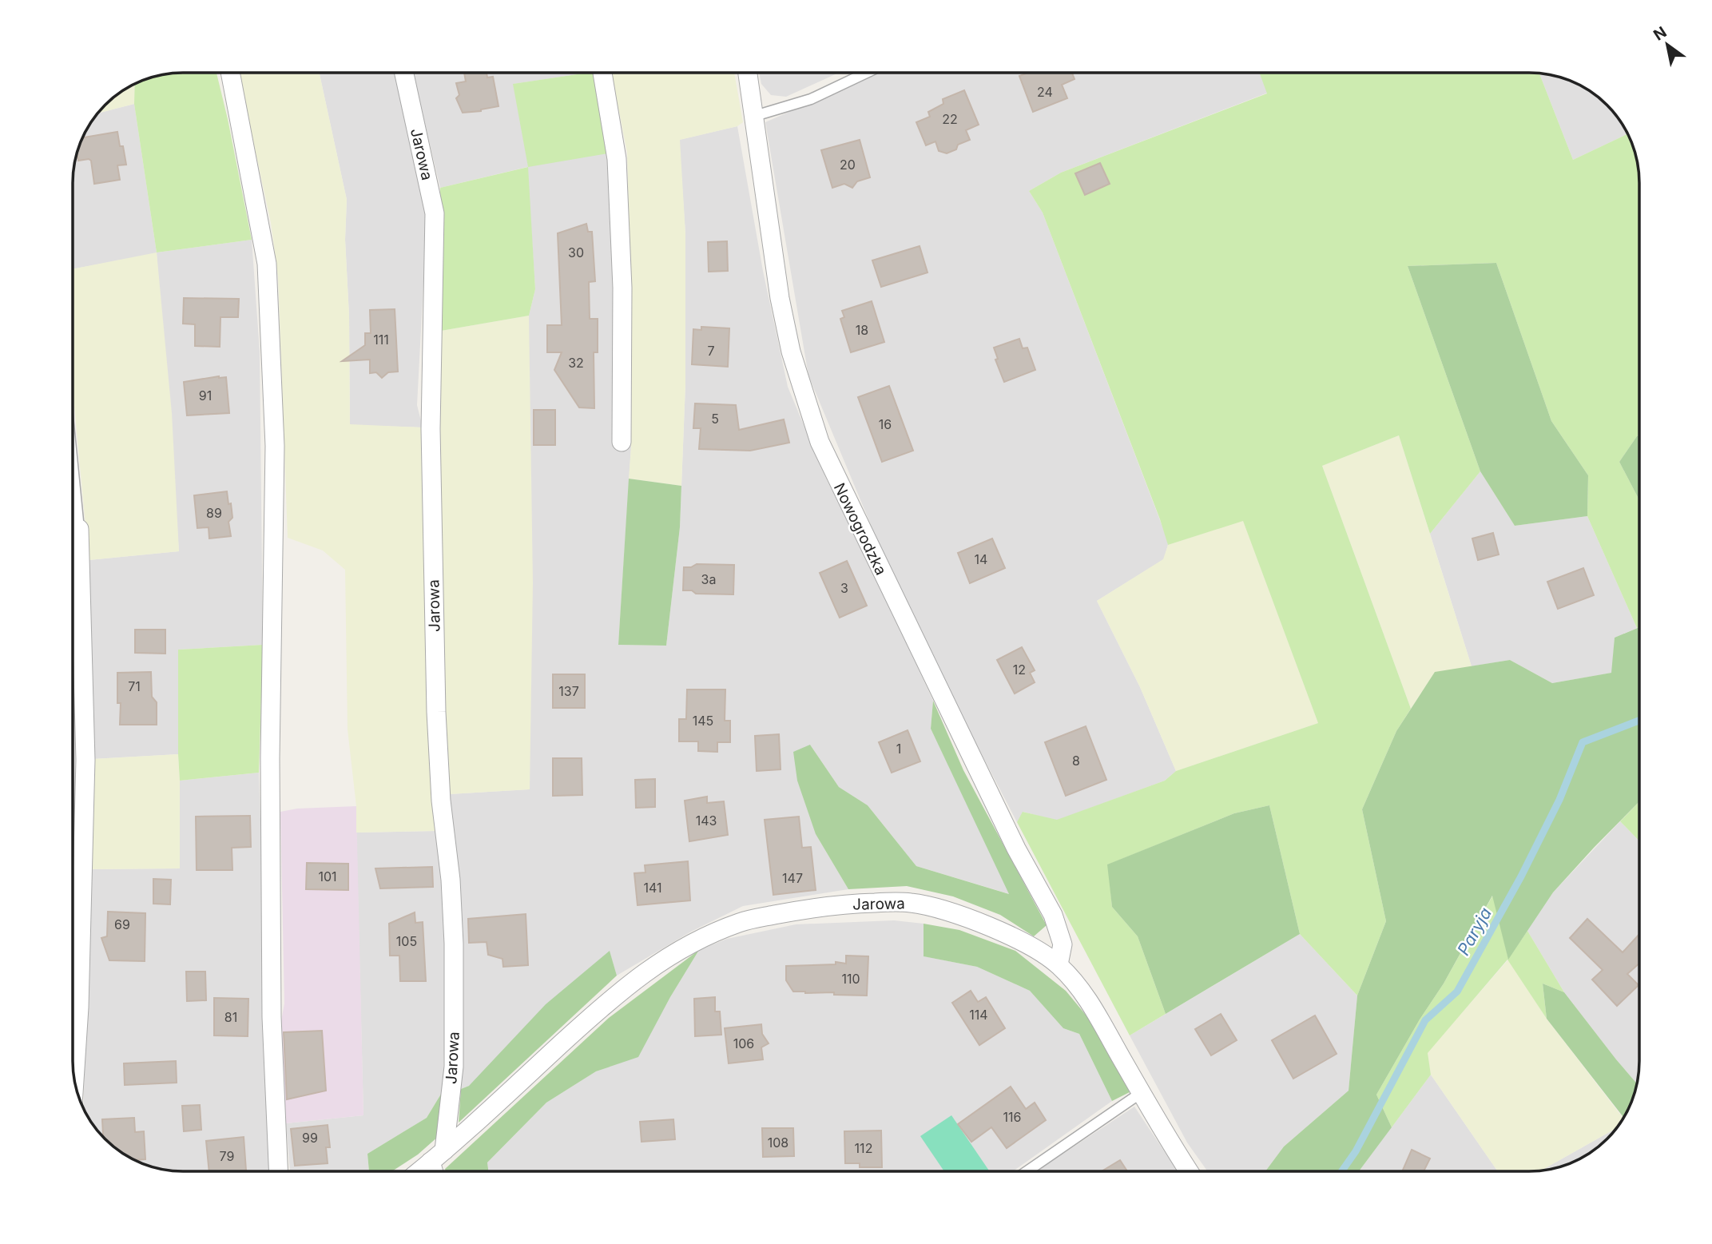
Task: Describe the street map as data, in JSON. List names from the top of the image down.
{
  "streets": {
    "street": ["Jarowa", "Nowogrodzka"]
  },
  "crossings": [
    ["Jarowa", "Nowogrodzka"]
  ],
  "water": ["Paryja"],
  "house_numbers": [
    "24",
    "22",
    "20",
    "30",
    "18",
    "111",
    "7",
    "32",
    "91",
    "5",
    "16",
    "89",
    "14",
    "3a",
    "3",
    "12",
    "71",
    "137",
    "145",
    "1",
    "8",
    "143",
    "101",
    "147",
    "141",
    "69",
    "105",
    "110",
    "114",
    "81",
    "106",
    "116",
    "99",
    "108",
    "112",
    "79"
  ],
  "north": "top left"
}
